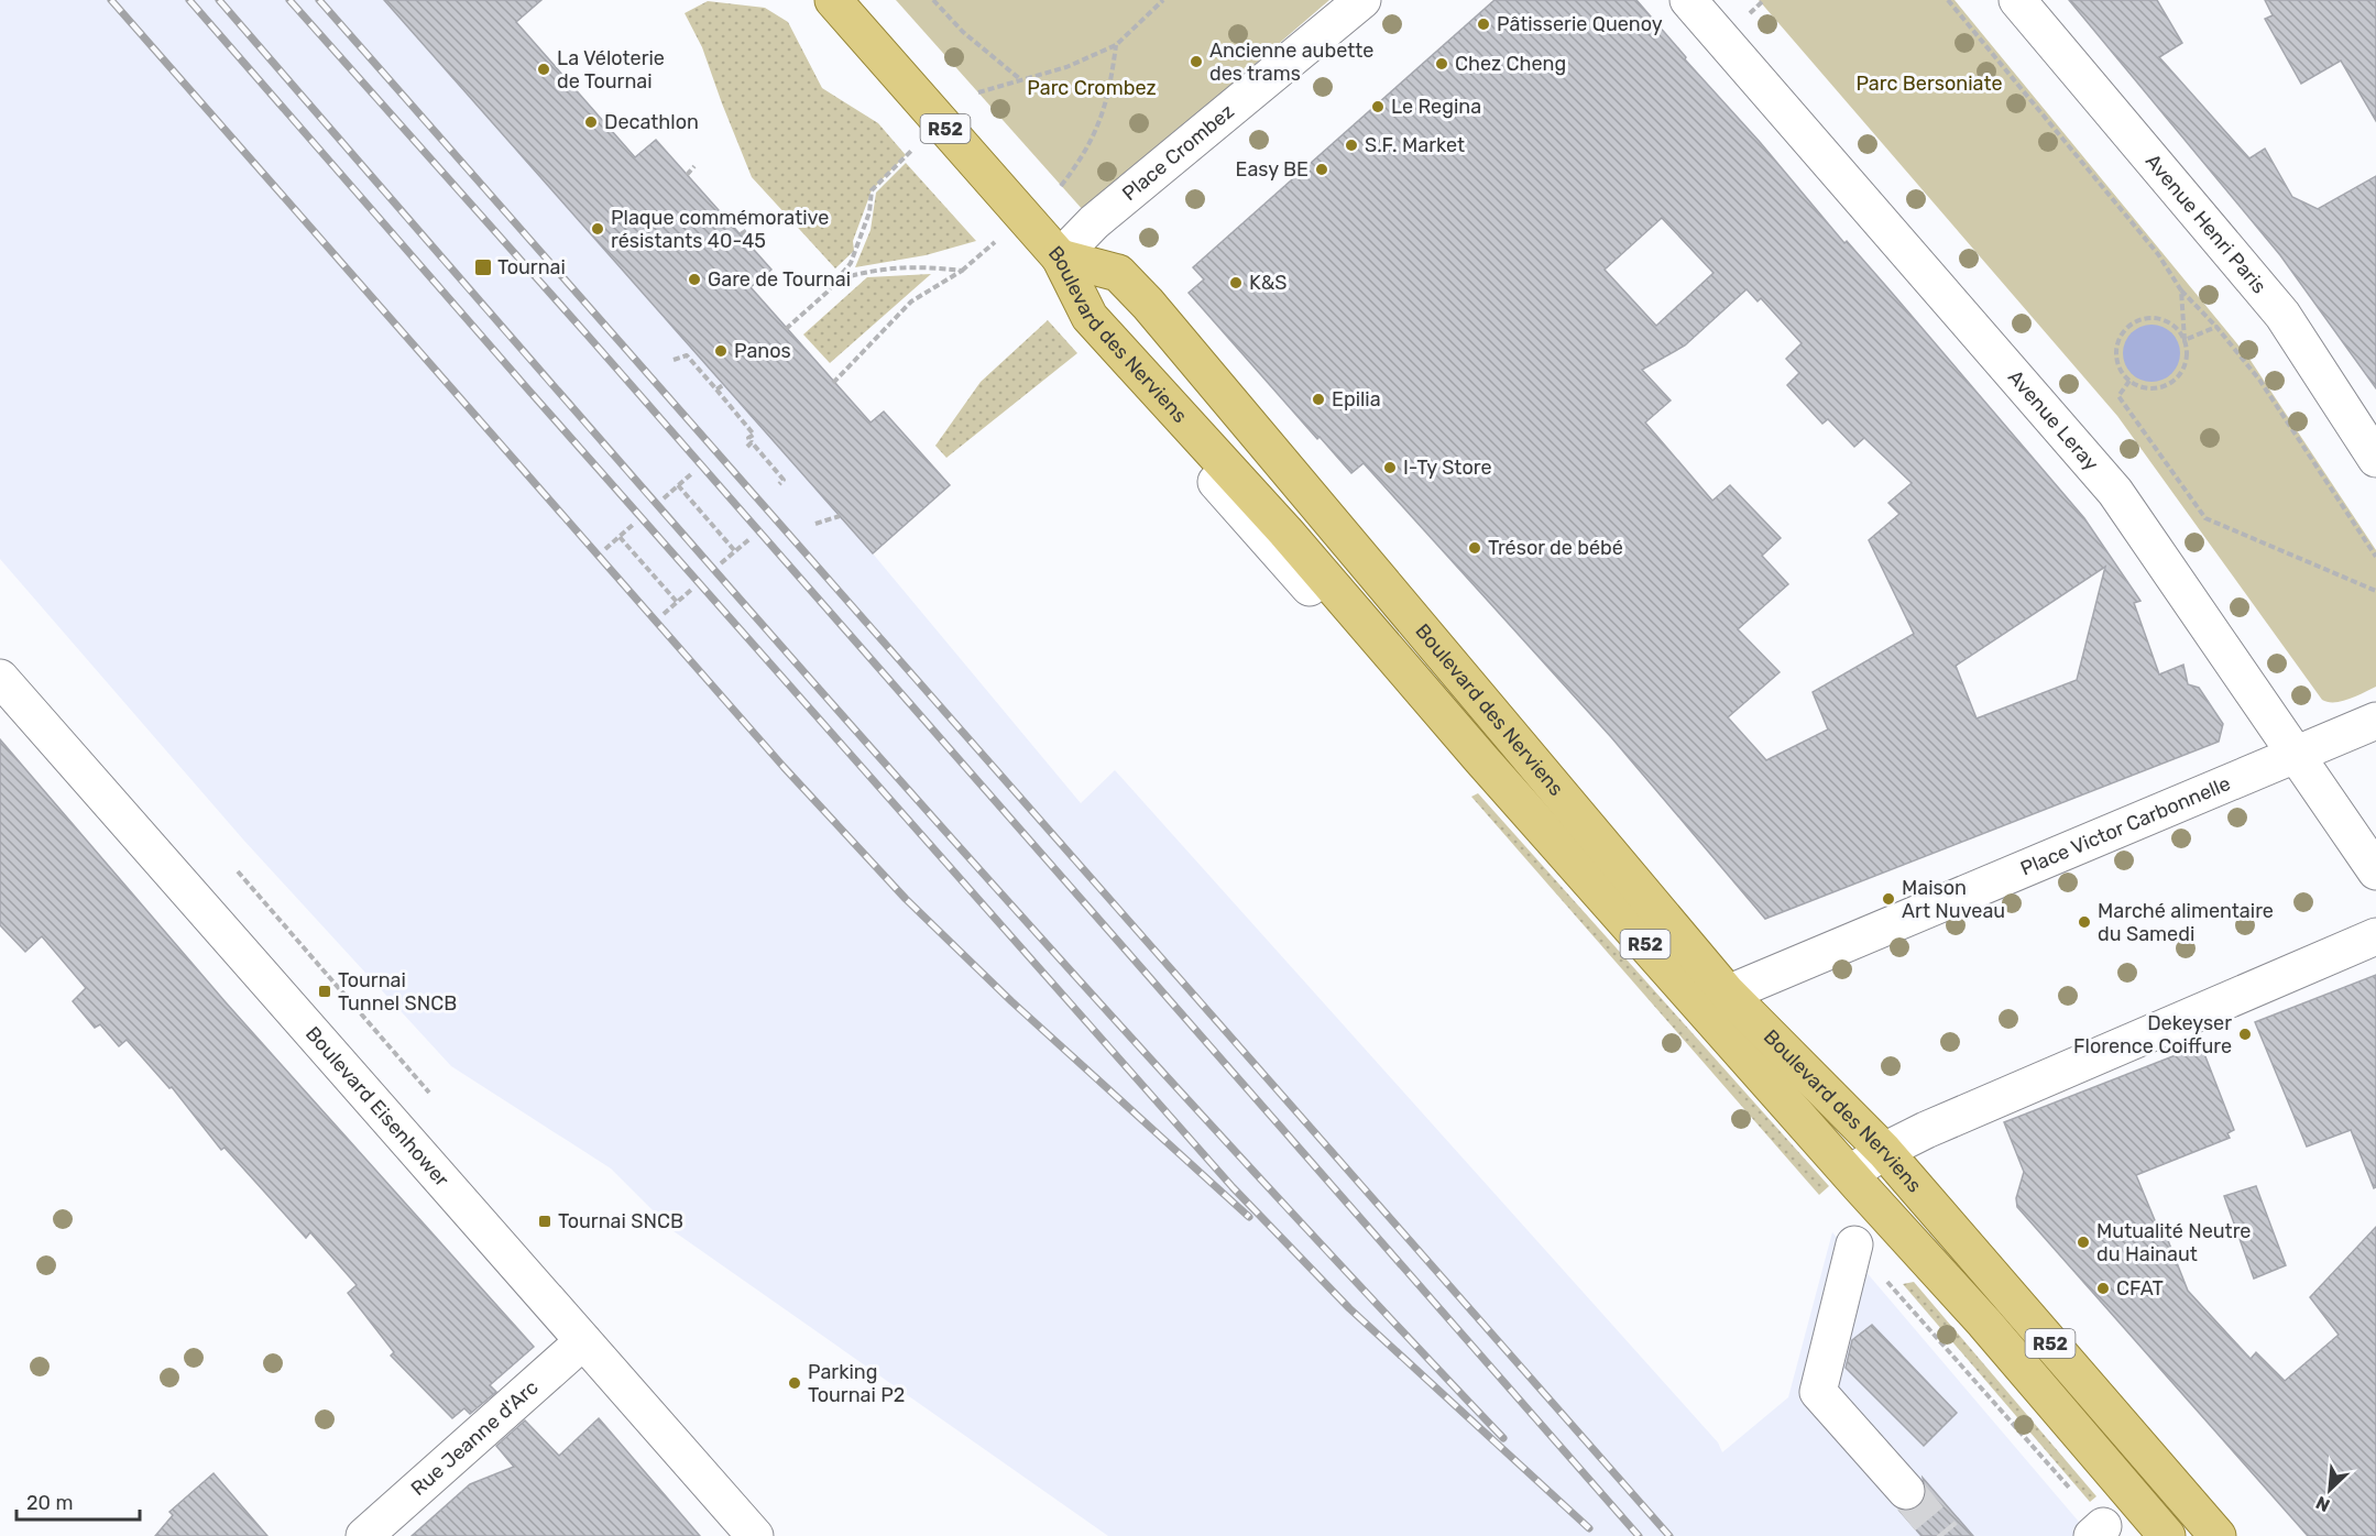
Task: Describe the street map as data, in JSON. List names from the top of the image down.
{
  "streets": {
    "main road": ["R52", "Boulevard des Nerviens"],
    "street": [
      "Place Crombez",
      "Avenue Henri Paris",
      "Avenue Leray",
      "Place Victor Carbonnelle",
      "Boulevard Eisenhower",
      "Rue Jeanne d'Arc"
    ]
  },
  "crossings": [
    ["R52", "Place Crombez"],
    ["R52", "Boulevard des Nerviens"],
    ["Place Crombez", "Boulevard des Nerviens"],
    ["Boulevard des Nerviens", "Place Victor Carbonnelle"],
    ["Avenue Leray", "Place Victor Carbonnelle"],
    ["Boulevard Eisenhower", "Rue Jeanne d'Arc"]
  ],
  "parks": ["Parc Bersoniate", "Parc Crombez"],
  "places": {
    "other": [
      "Pâtisserie Quenoy",
      "Ancienne aubette des trams",
      "Chez Cheng",
      "La Véloterie de Tournai",
      "Le Regina",
      "Decathlon",
      "S.F. Market",
      "Easy BE",
      "Plaque commémorative résistants 40-45",
      "Gare de Tournai",
      "K&S",
      "Panos",
      "Epilia",
      "I-Ty Store",
      "Trésor de bébé",
      "Maison Art Nuveau",
      "Marché alimentaire du Samedi",
      "Dekeyser Florence Coiffure",
      "Mutualité Neutre du Hainaut",
      "CFAT",
      "Parking Tournai P2"
    ],
    "transit": ["Tournai", "Tournai Tunnel SNCB", "Tournai SNCB"]
  },
  "scale_bar": "20 m",
  "north": "bottom left"
}
